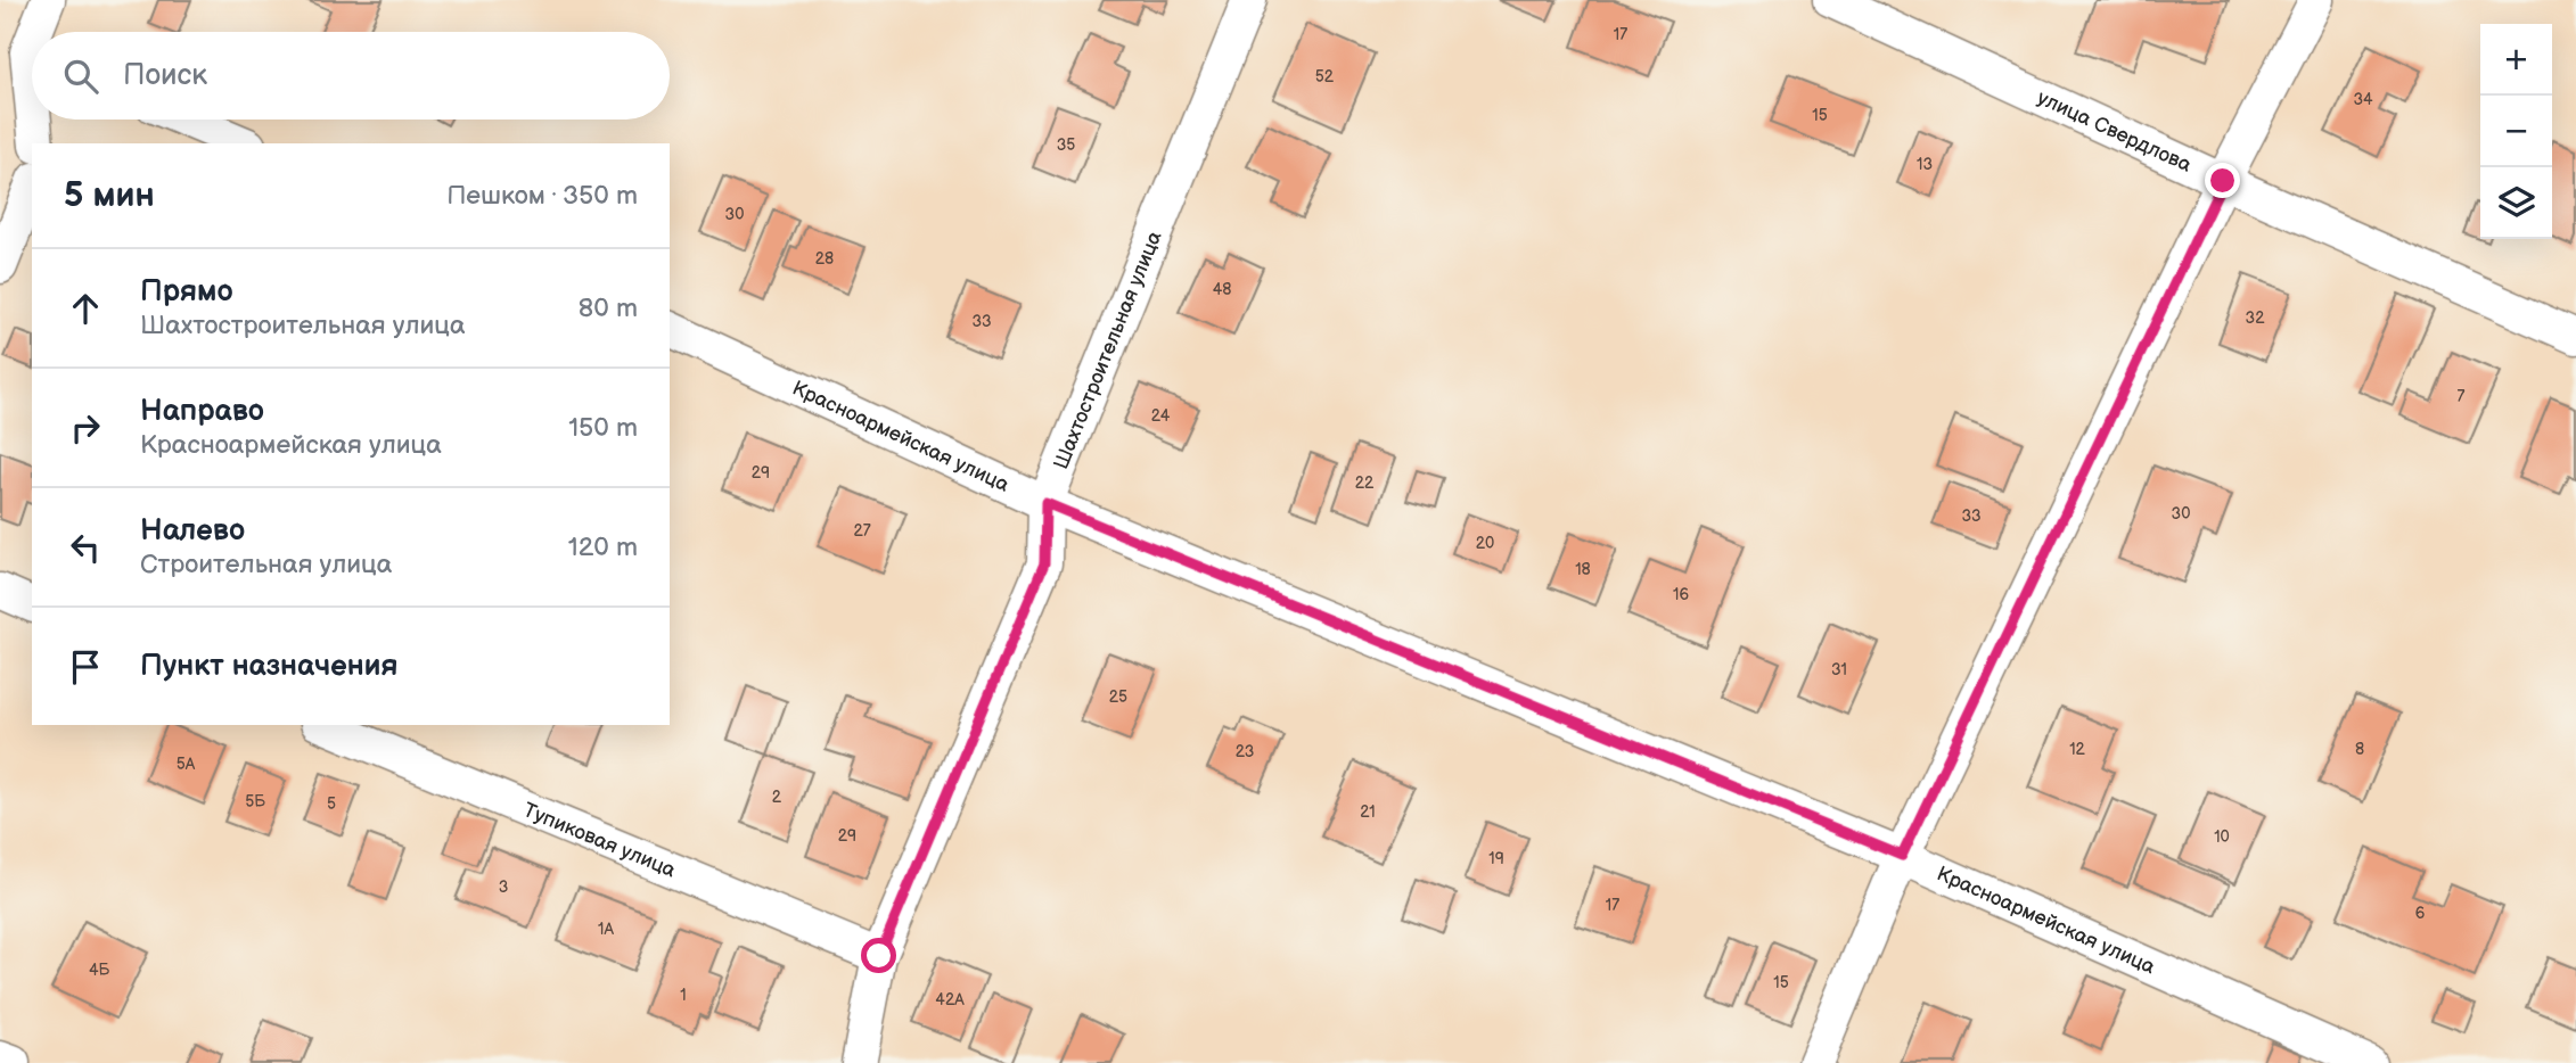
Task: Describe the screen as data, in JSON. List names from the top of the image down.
{
  "streets": {
    "street": [
      "улица Свердлова",
      "Шахтостроительная улица",
      "Красноармейская улица",
      "Тупиковая улица"
    ]
  },
  "crossings": [
    ["Шахтостроительная улица", "Красноармейская улица"],
    ["Шахтостроительная улица", "Тупиковая улица"]
  ],
  "house_numbers": [
    "17",
    "52",
    "34",
    "15",
    "35",
    "13",
    "30",
    "28",
    "48",
    "32",
    "33",
    "7",
    "24",
    "29",
    "22",
    "30",
    "33",
    "27",
    "20",
    "18",
    "16",
    "31",
    "25",
    "12",
    "8",
    "23",
    "5А",
    "2",
    "5Б",
    "5",
    "21",
    "29",
    "10",
    "19",
    "3",
    "17",
    "6",
    "1А",
    "4Б",
    "15",
    "1",
    "42А"
  ],
  "page": {
    "map_buttons": ["+", "−"],
    "search": "Поиск",
    "heading": ["5 мин", "Пешком · 350 m"],
    "list": [
      ["Прямо", "Шахтостроительная улица", "80 m"],
      ["Направо", "Красноармейская улица", "150 m"],
      ["Налево", "Строительная улица", "120 m"],
      "Пункт назначения"
    ]
  }
}
